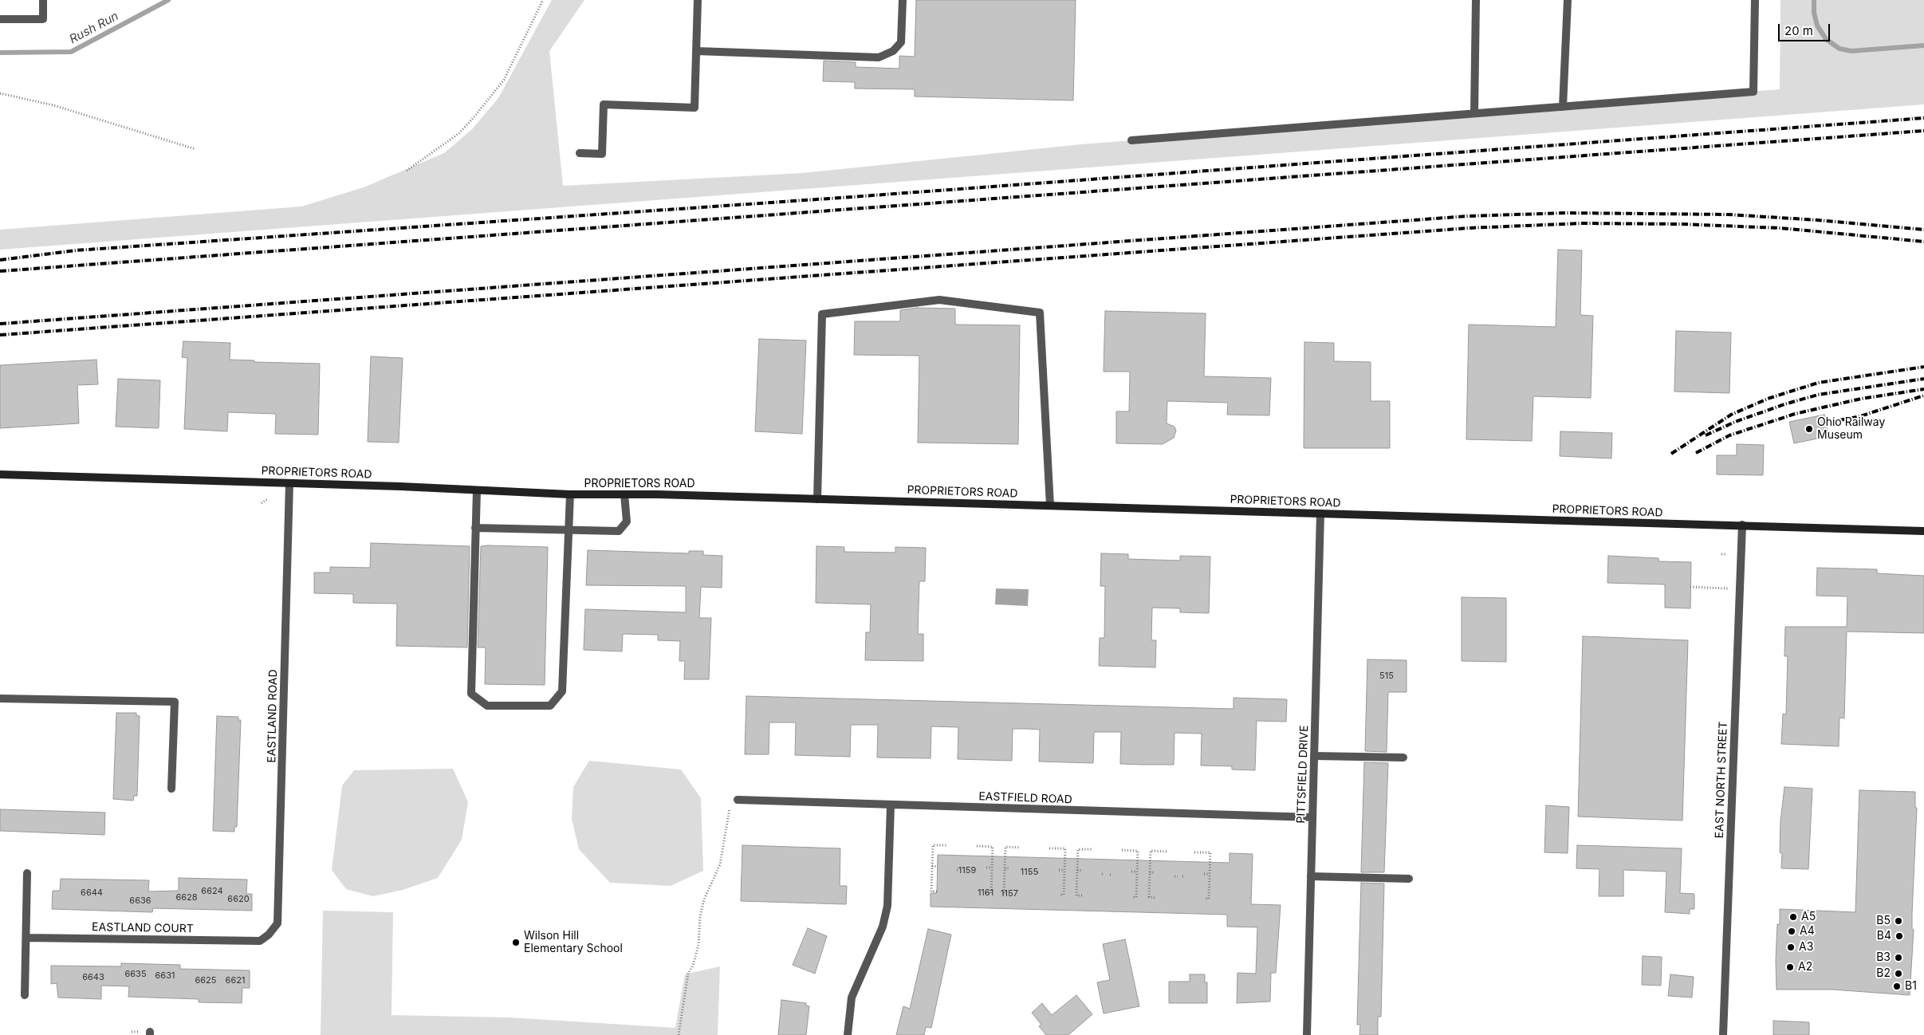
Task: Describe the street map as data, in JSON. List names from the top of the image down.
{
  "streets": {
    "street": [
      "PROPRIETORS ROAD",
      "EASTLAND ROAD",
      "PITTSFIELD DRIVE",
      "EAST NORTH STREET",
      "EASTFIELD ROAD",
      "EASTLAND COURT"
    ]
  },
  "crossings": [
    ["PROPRIETORS ROAD", "EASTLAND ROAD"],
    ["PROPRIETORS ROAD", "PITTSFIELD DRIVE"],
    ["PROPRIETORS ROAD", "EAST NORTH STREET"],
    ["EASTLAND ROAD", "EASTLAND COURT"],
    ["PITTSFIELD DRIVE", "EASTFIELD ROAD"]
  ],
  "water": ["Rush Run"],
  "places": [
    "Ohio Railway Museum",
    "A5",
    "B5",
    "A4",
    "B4",
    "Wilson Hill Elementary School",
    "A3",
    "B3",
    "A2",
    "B2",
    "B1"
  ],
  "house_numbers": [
    "515",
    "1159",
    "1155",
    "6624",
    "6644",
    "1161",
    "1157",
    "6628",
    "6620",
    "6636",
    "6635",
    "6631",
    "6643",
    "6625",
    "6621"
  ],
  "scale_bar": "20 m"
}
